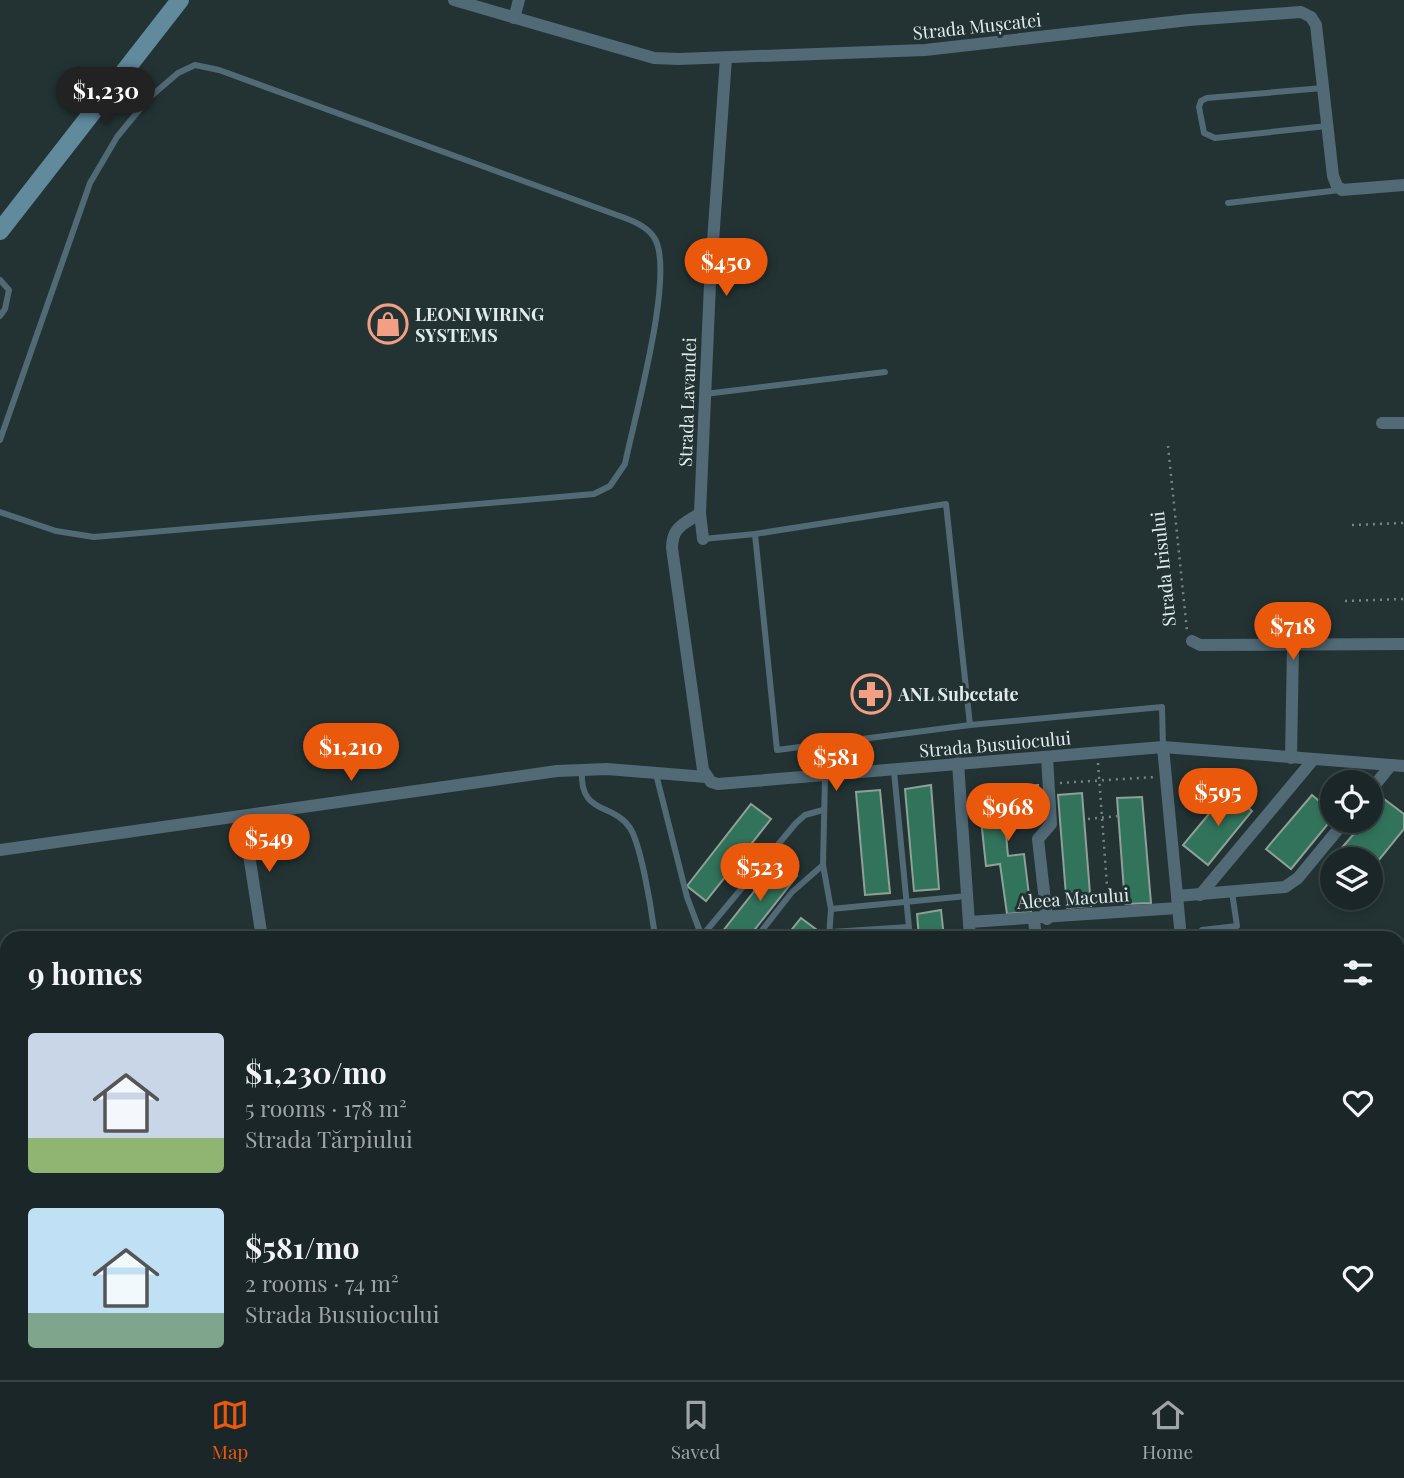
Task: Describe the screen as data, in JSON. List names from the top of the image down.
{
  "streets": {
    "street": [
      "Strada Mușcatei",
      "Strada Lavandei",
      "Strada Irisului",
      "Strada Busuiocului",
      "Aleea Macului"
    ]
  },
  "crossings": [
    ["Strada Mușcatei", "Strada Lavandei"]
  ],
  "places": {
    "shop": ["LEONI WIRING SYSTEMS"],
    "pharmacy": ["ANL Subcetate"]
  },
  "page": {
    "price": [
      "$1,230",
      "$450",
      "$718",
      "$1,210",
      "$581",
      "$595",
      "$968",
      "$549",
      "$523"
    ],
    "heading": "9 homes",
    "list": [
      {
        "name": "$1,230/mo",
        "note": "5 rooms · 178 m² · Strada Tărpiului"
      },
      {
        "name": "$581/mo",
        "note": "2 rooms · 74 m² · Strada Busuiocului"
      }
    ],
    "tabs": ["Map", "Saved", "Home"]
  }
}
